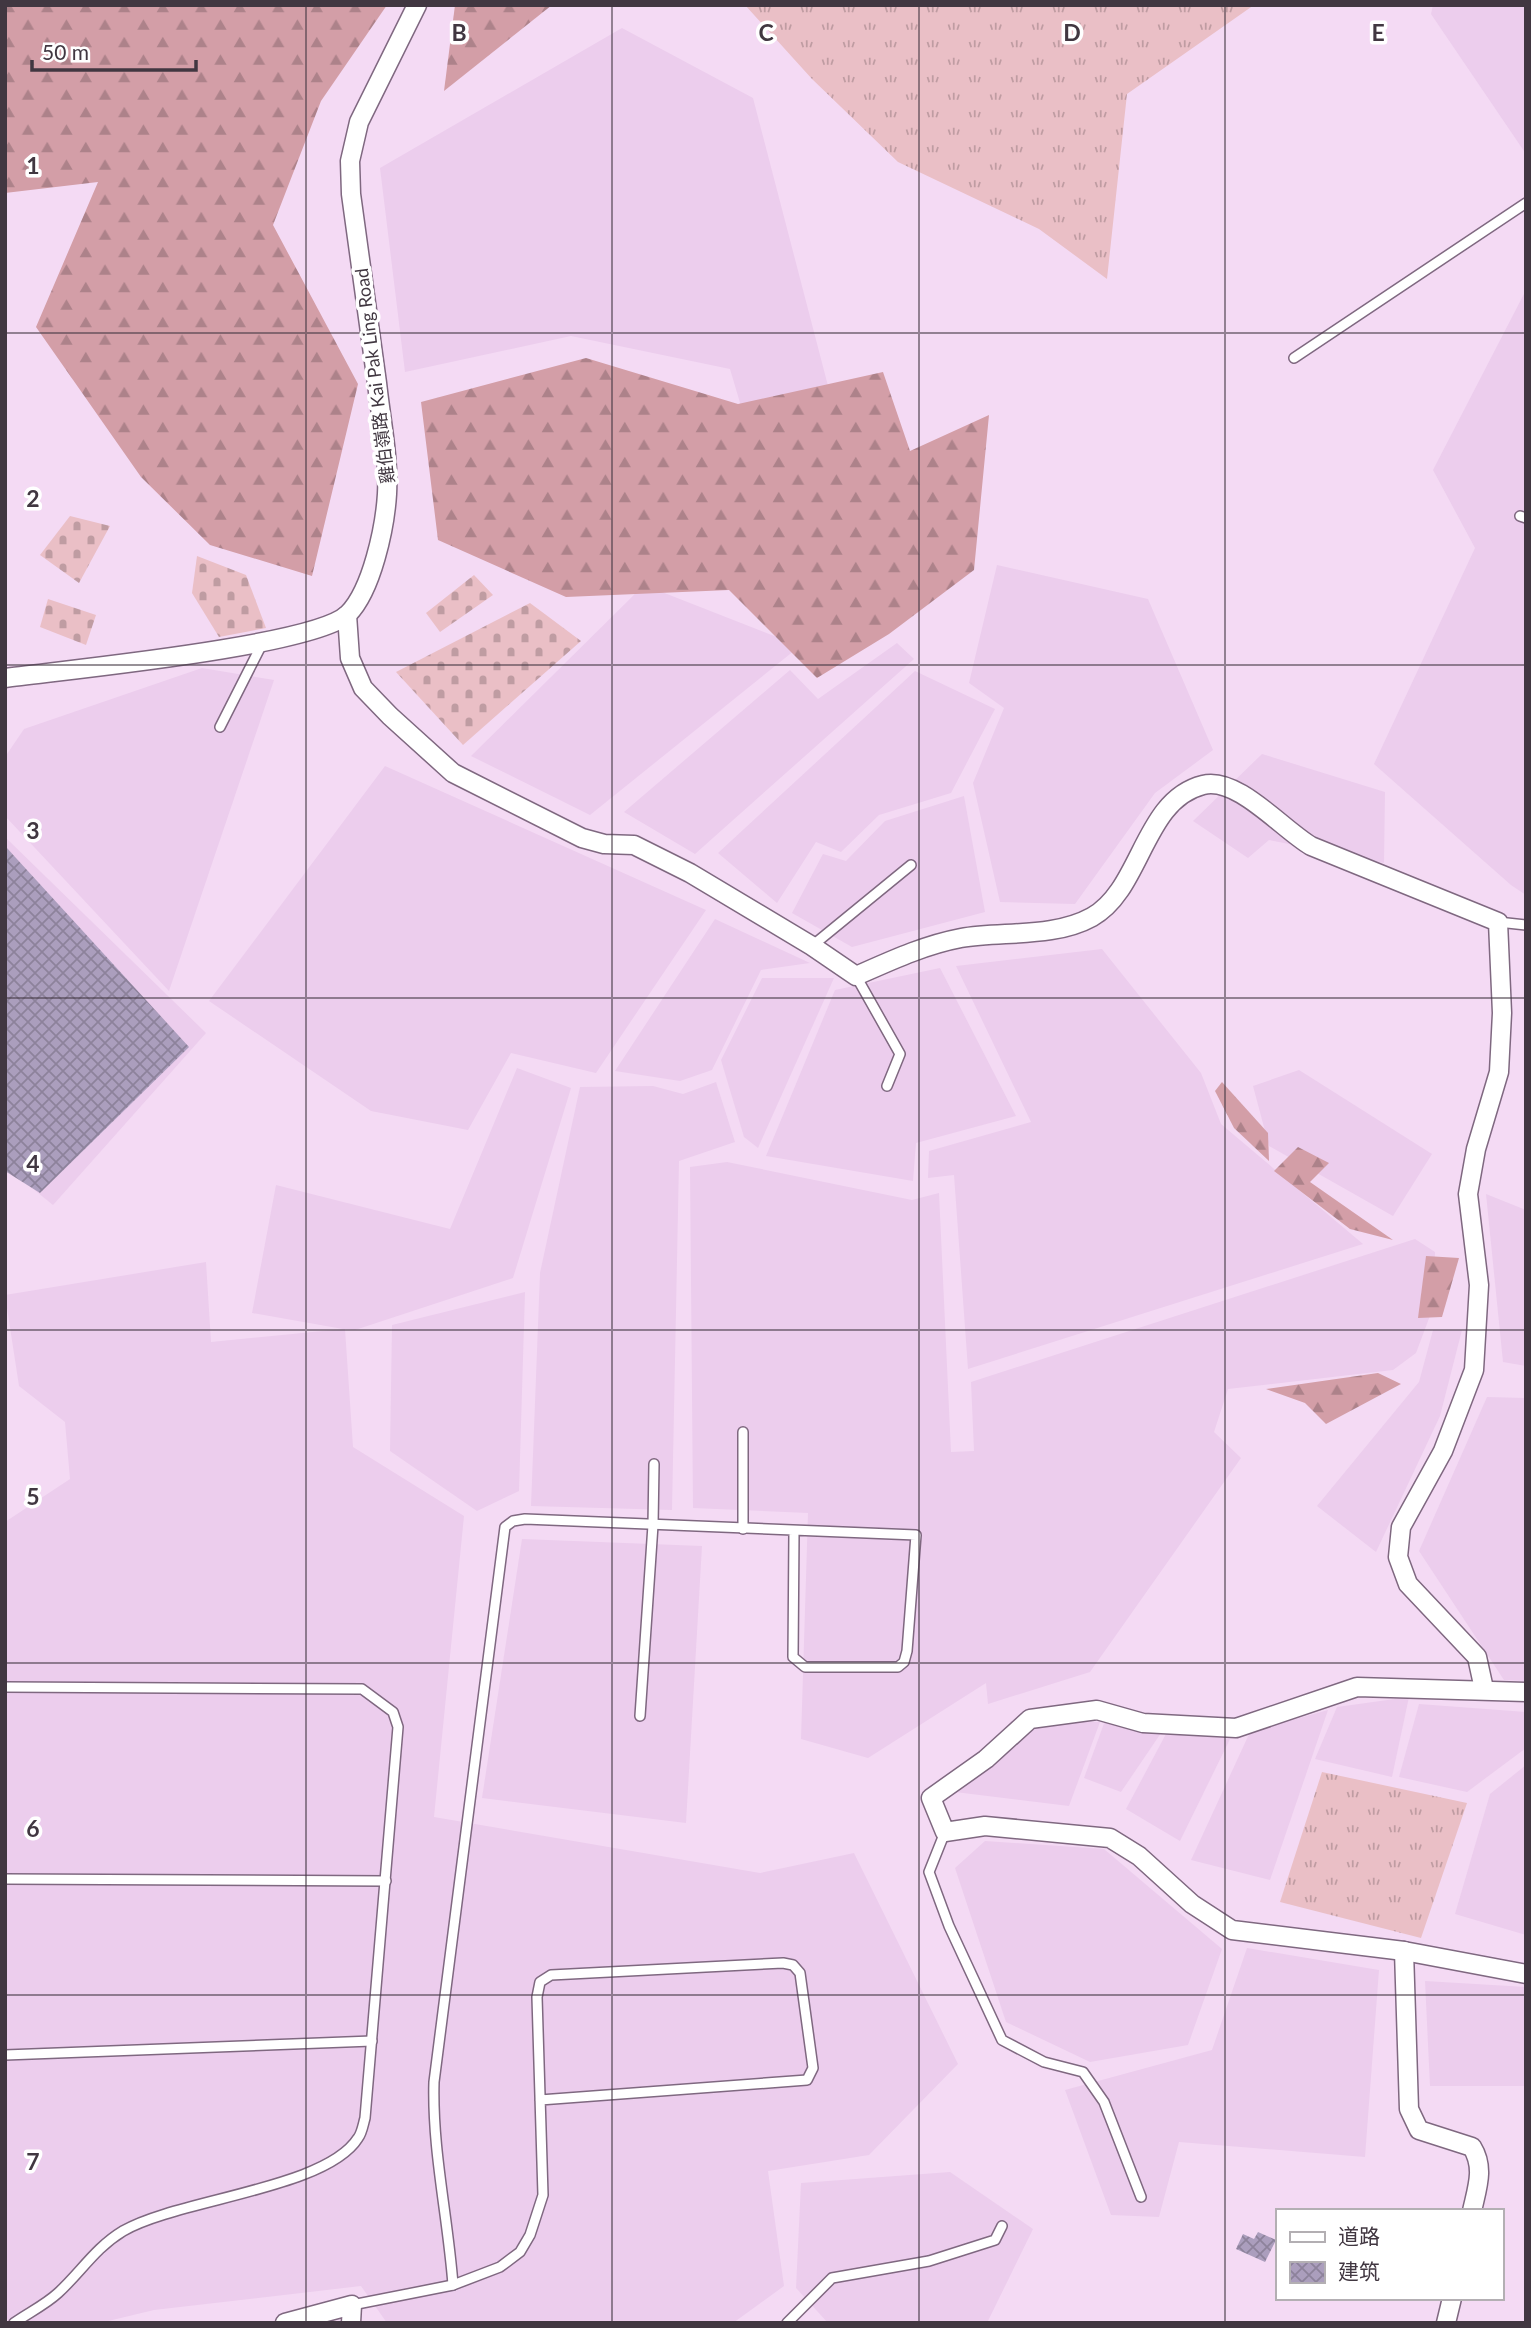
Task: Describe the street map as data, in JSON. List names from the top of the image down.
{
  "streets": {
    "street": ["雞伯嶺路 Kai Pak Ling Road"]
  },
  "legend": ["道路", "建筑"],
  "scale_bar": "50 m",
  "grid": {
    "columns": [
      "B",
      "C",
      "D",
      "E"
    ],
    "rows": [
      "1",
      "2",
      "3",
      "4",
      "5",
      "6",
      "7"
    ]
  }
}
